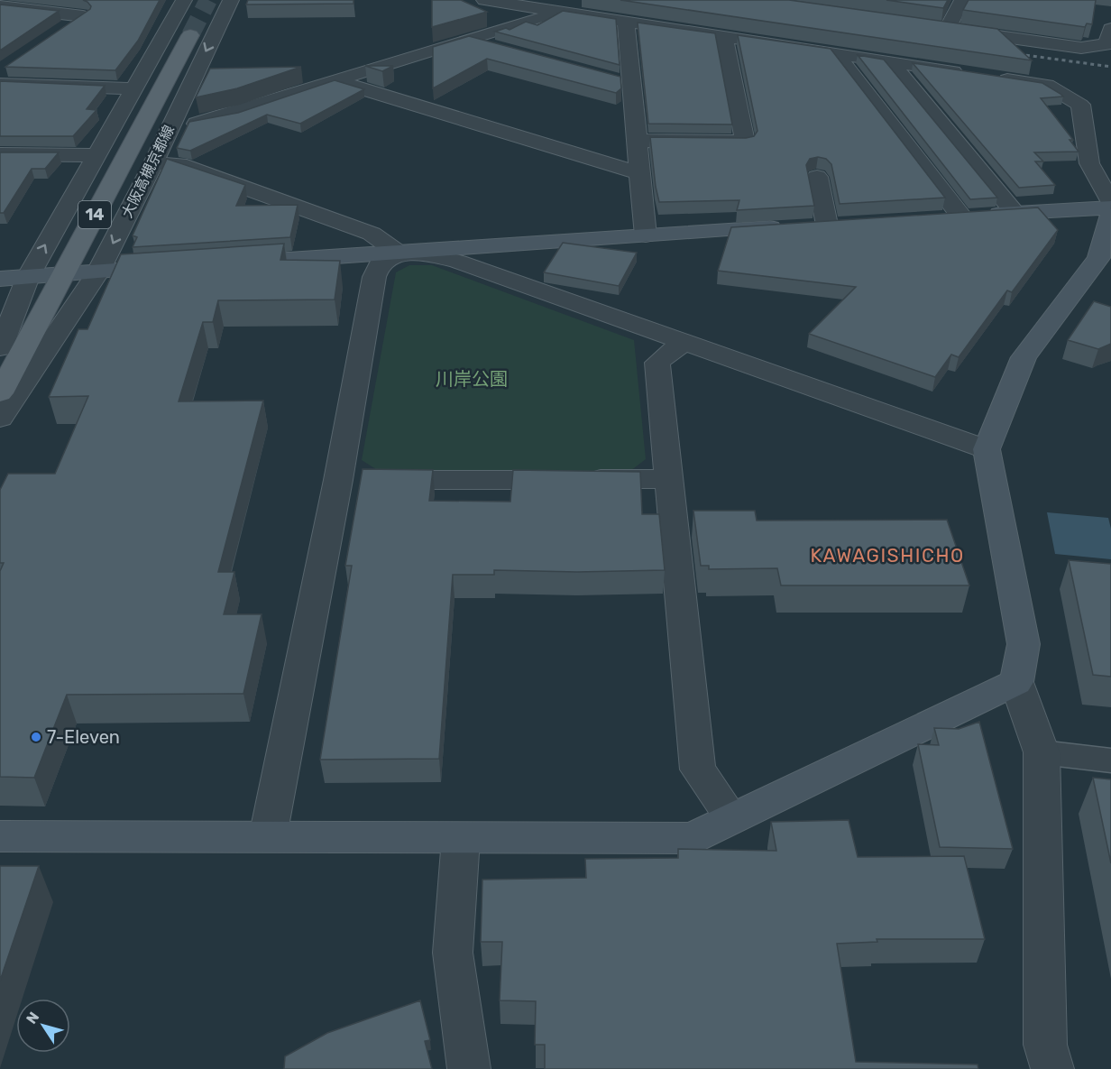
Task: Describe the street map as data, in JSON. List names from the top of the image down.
{
  "streets": {
    "main road": ["14"],
    "street": ["大阪高槻京都線"]
  },
  "districts": ["KAWAGISHICHO"],
  "parks": ["川岸公園"],
  "places": ["7-Eleven"],
  "north": "top left"
}
